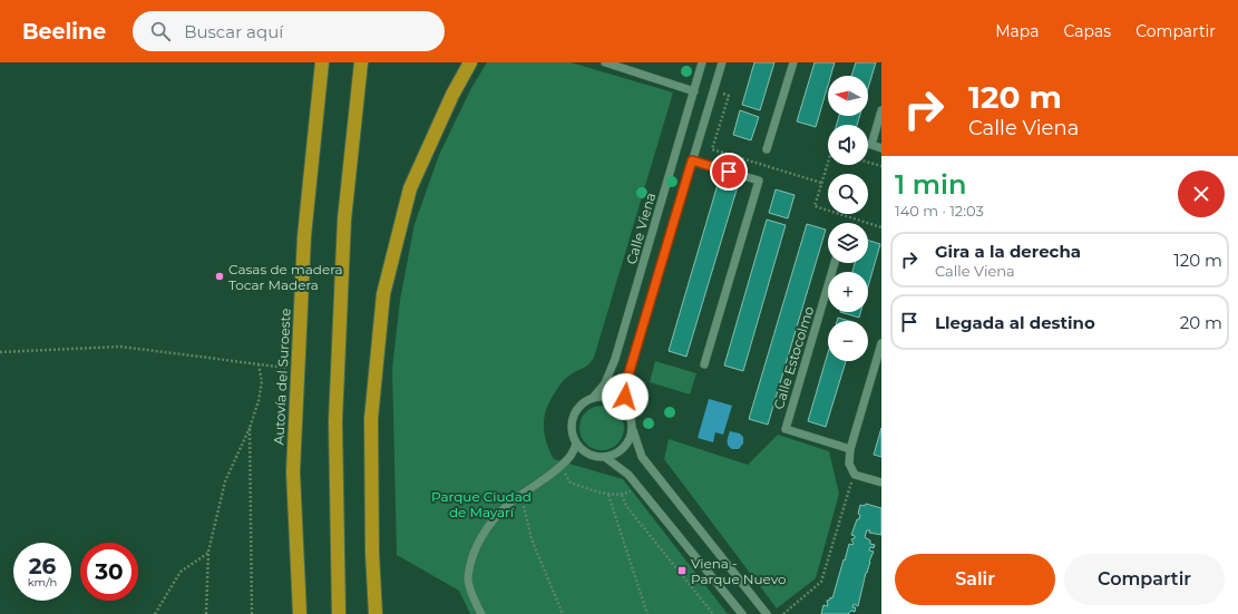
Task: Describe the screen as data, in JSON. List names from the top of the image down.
{
  "streets": {
    "highway": ["Autovía del Suroeste"],
    "street": ["Calle Viena", "Calle Estocolmo"]
  },
  "parks": ["Parque Ciudad de Mayarí"],
  "places": {
    "other": ["Casas de madera Tocar Madera"],
    "transit": ["Viena - Parque Nuevo"]
  },
  "north": "left",
  "page": {
    "header": "Beeline",
    "search": "Buscar aquí",
    "nav": ["Mapa", "Capas", "Compartir"],
    "turn": ["120 m", "Calle Viena"],
    "map_buttons": ["+", "−"],
    "heading": ["1 min", "140 m · 12:03"],
    "list": [
      {
        "name": "Gira a la derecha",
        "note": "Calle Viena",
        "value": "120 m"
      },
      {
        "name": "Llegada al destino",
        "value": "20 m"
      }
    ],
    "speed": "26 km/h",
    "limit": "30",
    "buttons": ["Salir", "Compartir"]
  }
}
